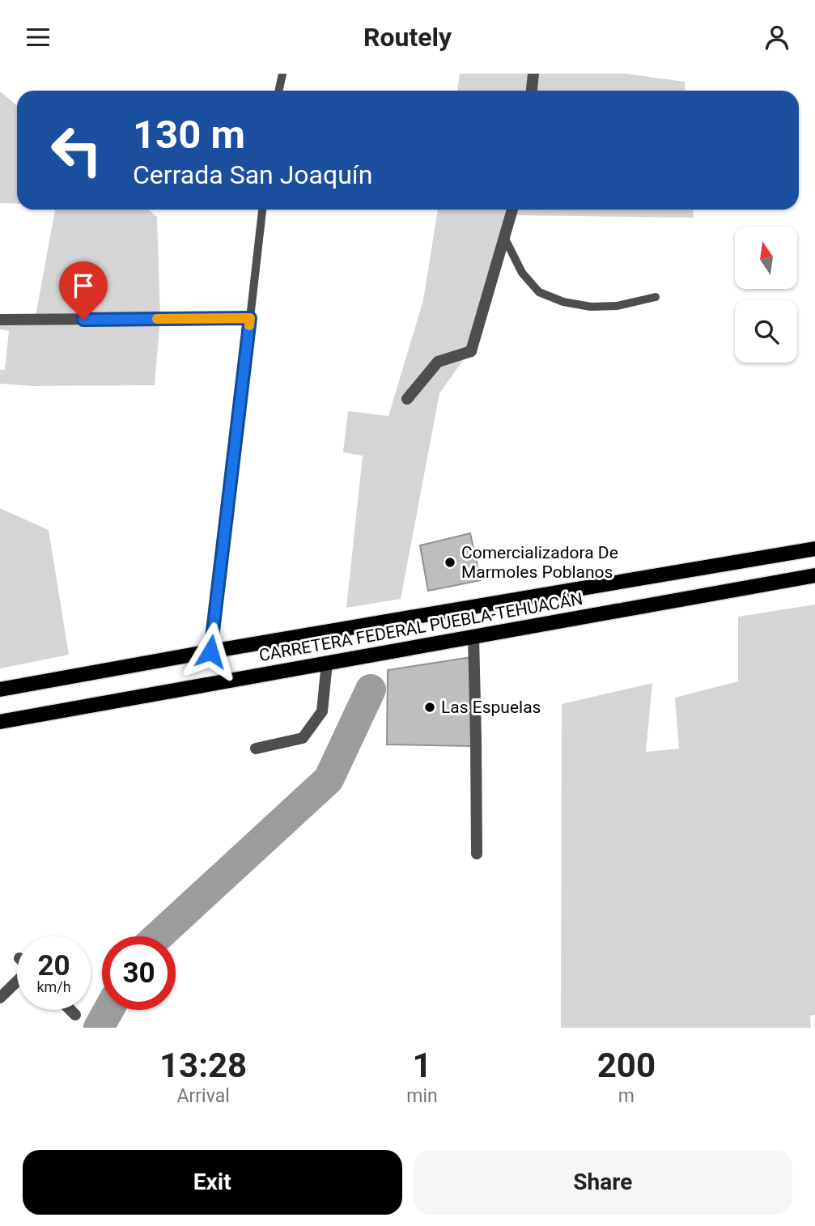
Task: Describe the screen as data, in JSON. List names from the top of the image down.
{
  "streets": {
    "main road": ["CARRETERA FEDERAL PUEBLA-TEHUACÁN"]
  },
  "places": ["Comercializadora De Marmoles Poblanos", "Las Espuelas"],
  "north": "top",
  "page": {
    "header": "Routely",
    "turn": ["130 m", "Cerrada San Joaquín"],
    "speed": "20 km/h",
    "limit": "30",
    "eta": [
      "13:28",
      "Arrival",
      "1",
      "min",
      "200",
      "m"
    ],
    "buttons": ["Exit", "Share"]
  }
}
